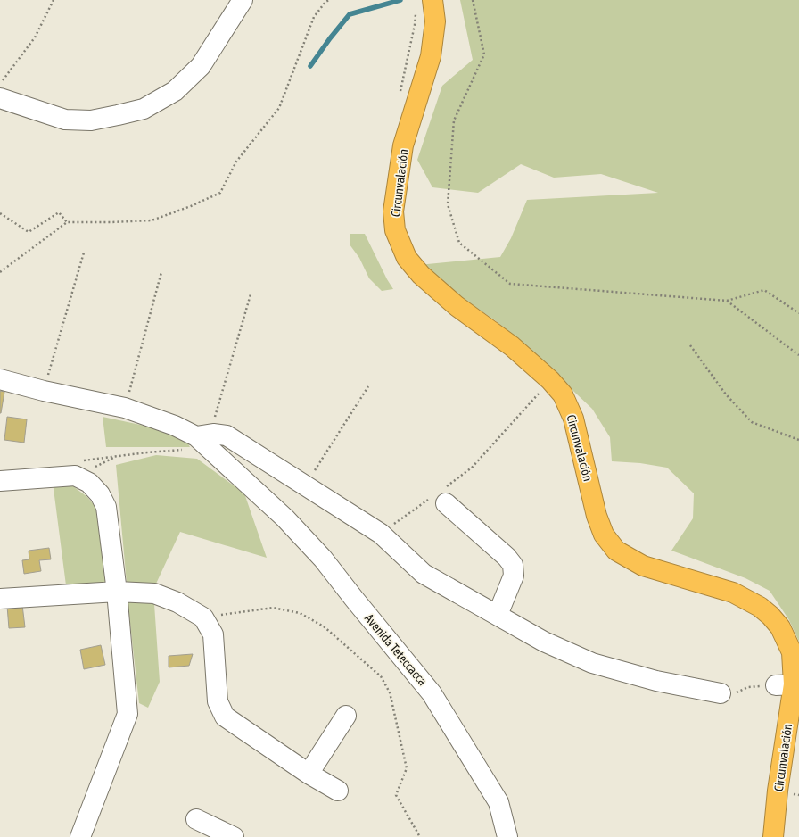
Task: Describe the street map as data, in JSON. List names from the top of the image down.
{
  "streets": {
    "highway": ["Circunvalación"],
    "street": ["Avenida Teteccacca"]
  }
}
